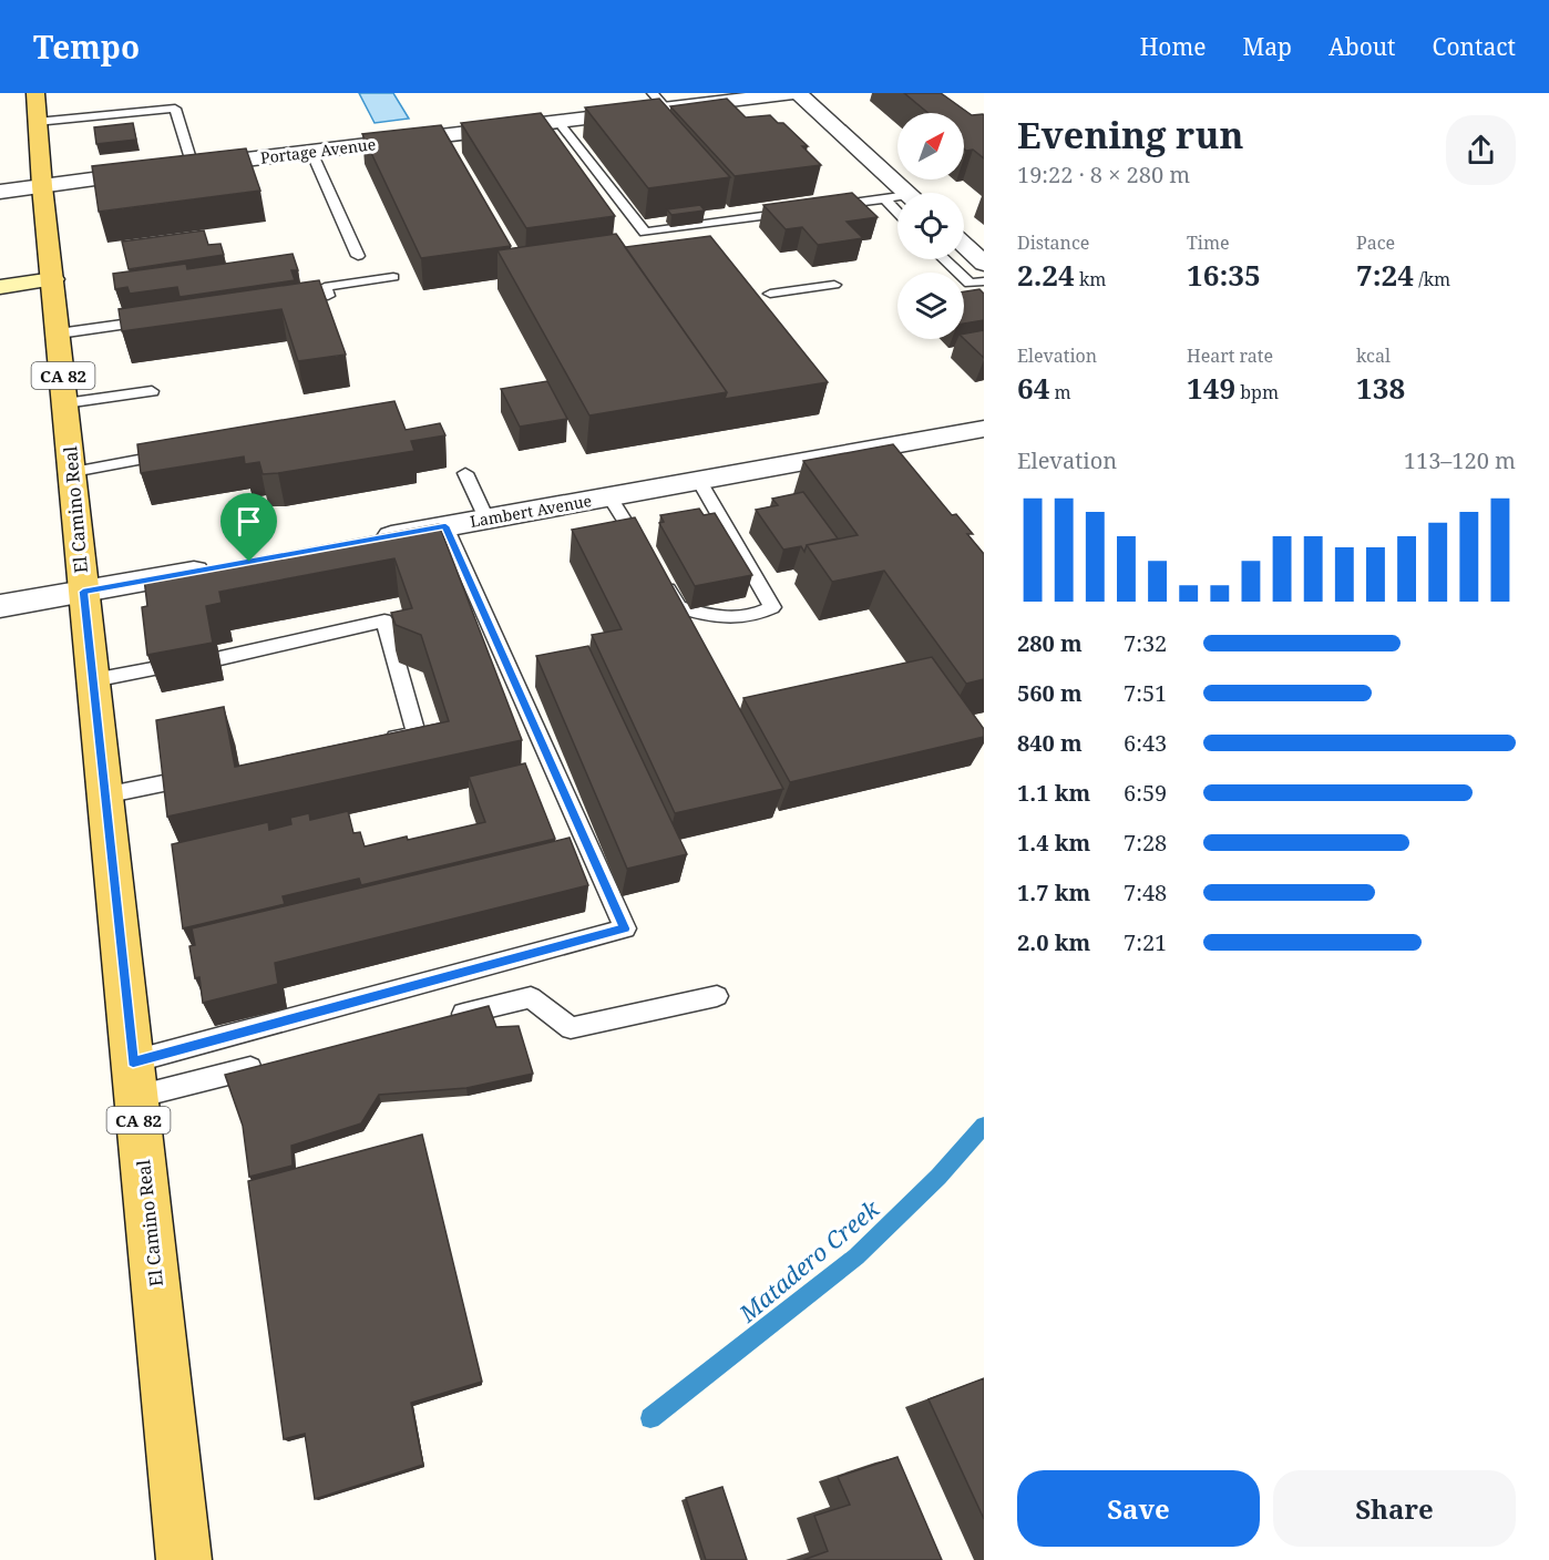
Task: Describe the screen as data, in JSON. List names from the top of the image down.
{
  "streets": {
    "main road": ["CA 82", "El Camino Real"],
    "street": ["Portage Avenue", "Lambert Avenue"]
  },
  "crossings": [
    ["Portage Avenue", "El Camino Real"]
  ],
  "water": ["Matadero Creek"],
  "north": "top right",
  "page": {
    "header": "Tempo",
    "nav": [
      "Home",
      "Map",
      "About",
      "Contact"
    ],
    "heading": ["Evening run", "19:22 · 8 × 280 m"],
    "stats": [
      ["Distance", "2.24 km"],
      ["Time", "16:35"],
      ["Pace", "7:24 /km"],
      ["Elevation", "64 m"],
      ["Heart rate", "149 bpm"],
      ["kcal", "138"]
    ],
    "chart": ["Elevation", "113–120 m"],
    "list": [
      {
        "name": "280 m",
        "note": "7:32"
      },
      {
        "name": "560 m",
        "note": "7:51"
      },
      {
        "name": "840 m",
        "note": "6:43"
      },
      {
        "name": "1.1 km",
        "note": "6:59"
      },
      {
        "name": "1.4 km",
        "note": "7:28"
      },
      {
        "name": "1.7 km",
        "note": "7:48"
      },
      {
        "name": "2.0 km",
        "note": "7:21"
      }
    ],
    "buttons": ["Save", "Share"]
  }
}
